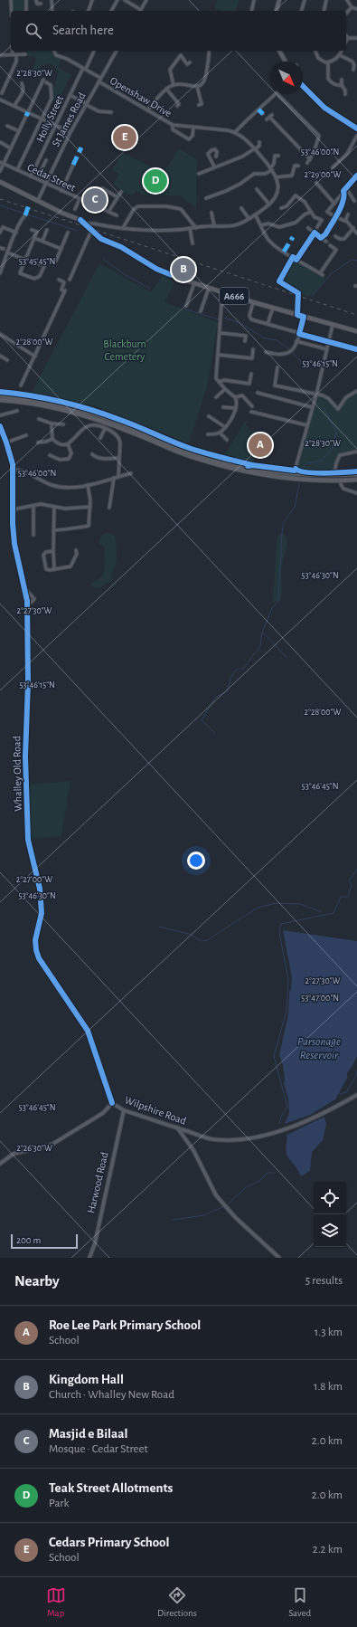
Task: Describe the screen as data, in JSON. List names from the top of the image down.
{
  "streets": {
    "highway": ["A666"],
    "street": [
      "Openshaw Drive",
      "Holly Street",
      "St James Road",
      "Cedar Street",
      "Whalley Old Road",
      "Wilpshire Road",
      "Harwood Road"
    ]
  },
  "crossings": [
    ["Openshaw Drive", "St James Road"],
    ["Holly Street", "Cedar Street"],
    ["St James Road", "Cedar Street"],
    ["St James Road", "A666"],
    ["Whalley Old Road", "Wilpshire Road"],
    ["Wilpshire Road", "Harwood Road"]
  ],
  "water": ["Parsonage Reservoir"],
  "parks": ["Blackburn Cemetery"],
  "scale_bar": "200 m",
  "north": "bottom right",
  "page": {
    "search": "Search here",
    "pins": [
      "E",
      "D",
      "C",
      "B",
      "A"
    ],
    "scale": "200 m",
    "heading": ["Nearby", "5 results"],
    "list": [
      {
        "mark": "A",
        "name": "Roe Lee Park Primary School",
        "note": "School",
        "value": "1.3 km"
      },
      {
        "mark": "B",
        "name": "Kingdom Hall",
        "note": "Church · Whalley New Road",
        "value": "1.8 km"
      },
      {
        "mark": "C",
        "name": "Masjid e Bilaal",
        "note": "Mosque · Cedar Street",
        "value": "2.0 km"
      },
      {
        "mark": "D",
        "name": "Teak Street Allotments",
        "note": "Park",
        "value": "2.0 km"
      },
      {
        "mark": "E",
        "name": "Cedars Primary School",
        "note": "School",
        "value": "2.2 km"
      }
    ],
    "nav": ["Map", "Directions", "Saved"]
  },
  "coordinates": [
    "2°28'30\"W",
    "53°46'00\"N",
    "2°29'00\"W",
    "53°45'45\"N",
    "2°28'00\"W",
    "53°46'15\"N",
    "53°46'30\"N",
    "2°27'30\"W",
    "53°46'45\"N",
    "2°27'00\"W",
    "53°47'00\"N",
    "2°26'30\"W"
  ]
}
